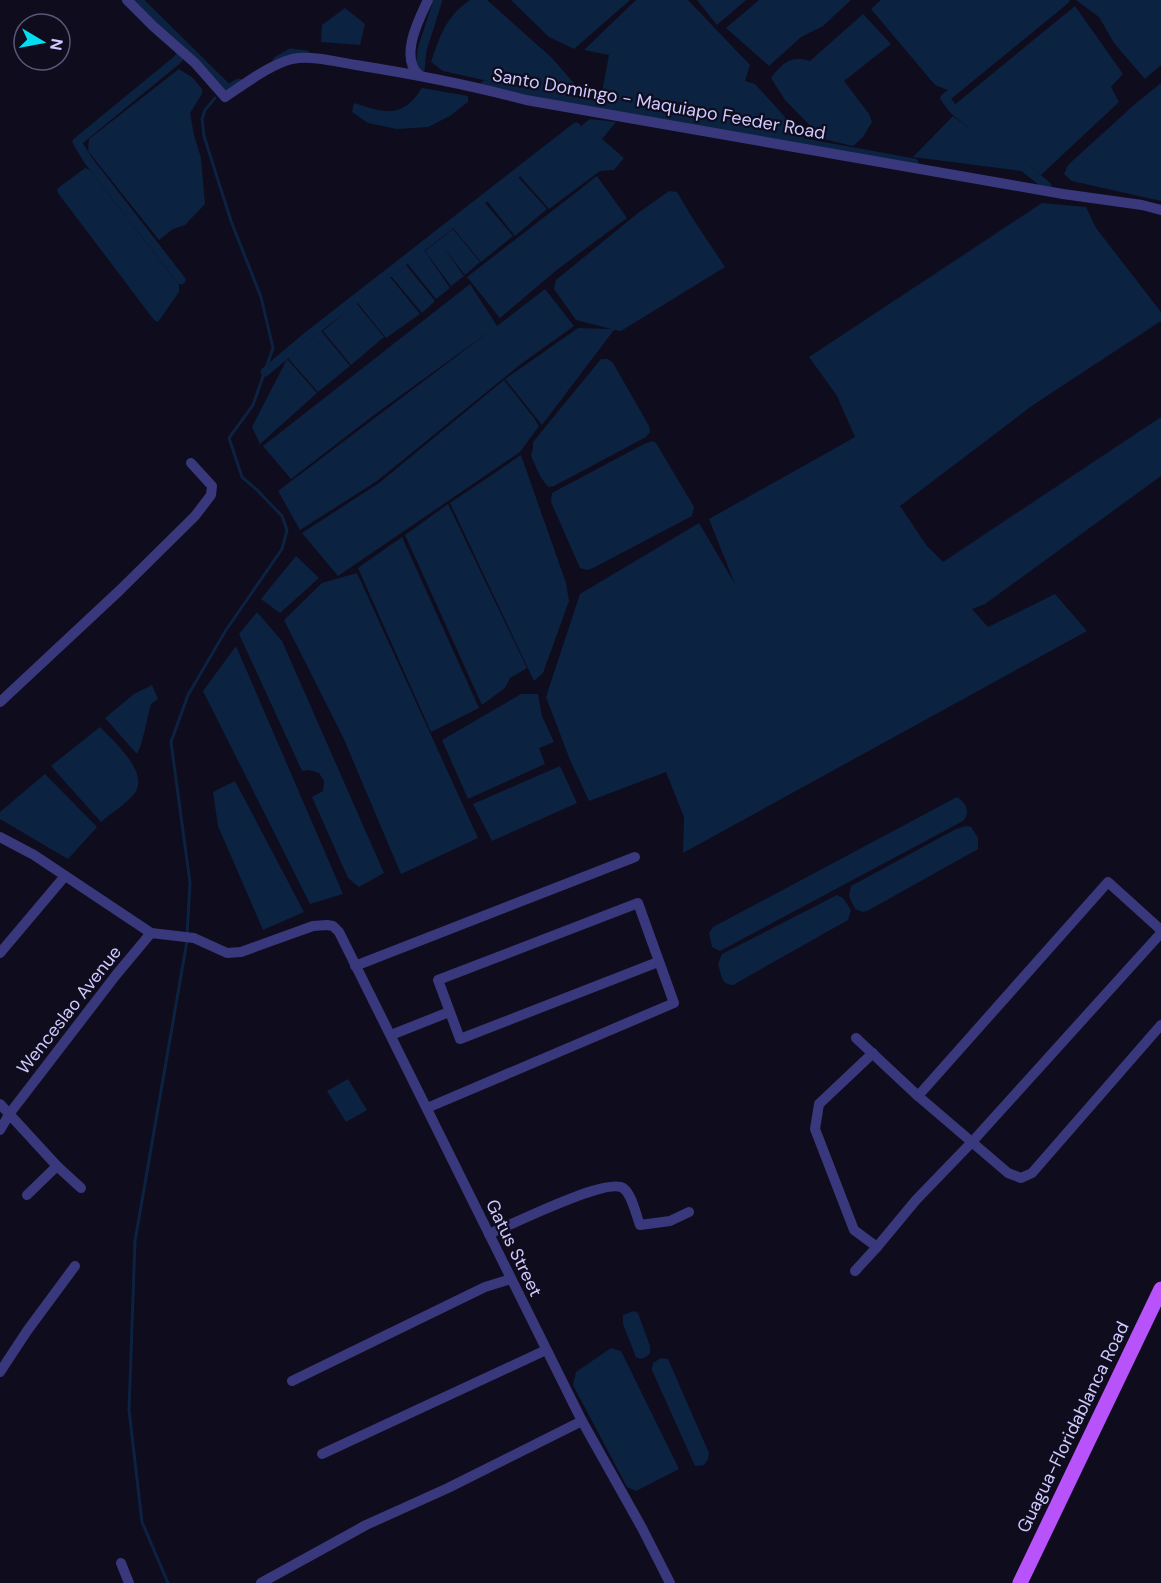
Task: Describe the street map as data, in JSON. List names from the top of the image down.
{
  "streets": {
    "main road": ["Guagua-Floridablanca Road"],
    "street": ["Santo Domingo - Maquiapo Feeder Road", "Wenceslao Avenue", "Gatus Street"]
  },
  "crossings": [
    ["Wenceslao Avenue", "Gatus Street"]
  ],
  "north": "right"
}
